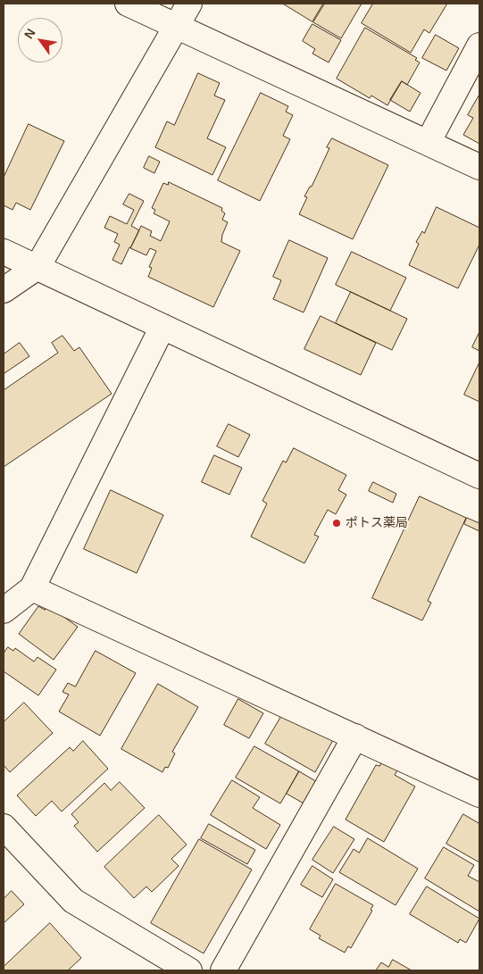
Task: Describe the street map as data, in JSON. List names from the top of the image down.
{
  "places": ["ポトス薬局"],
  "north": "top left"
}
